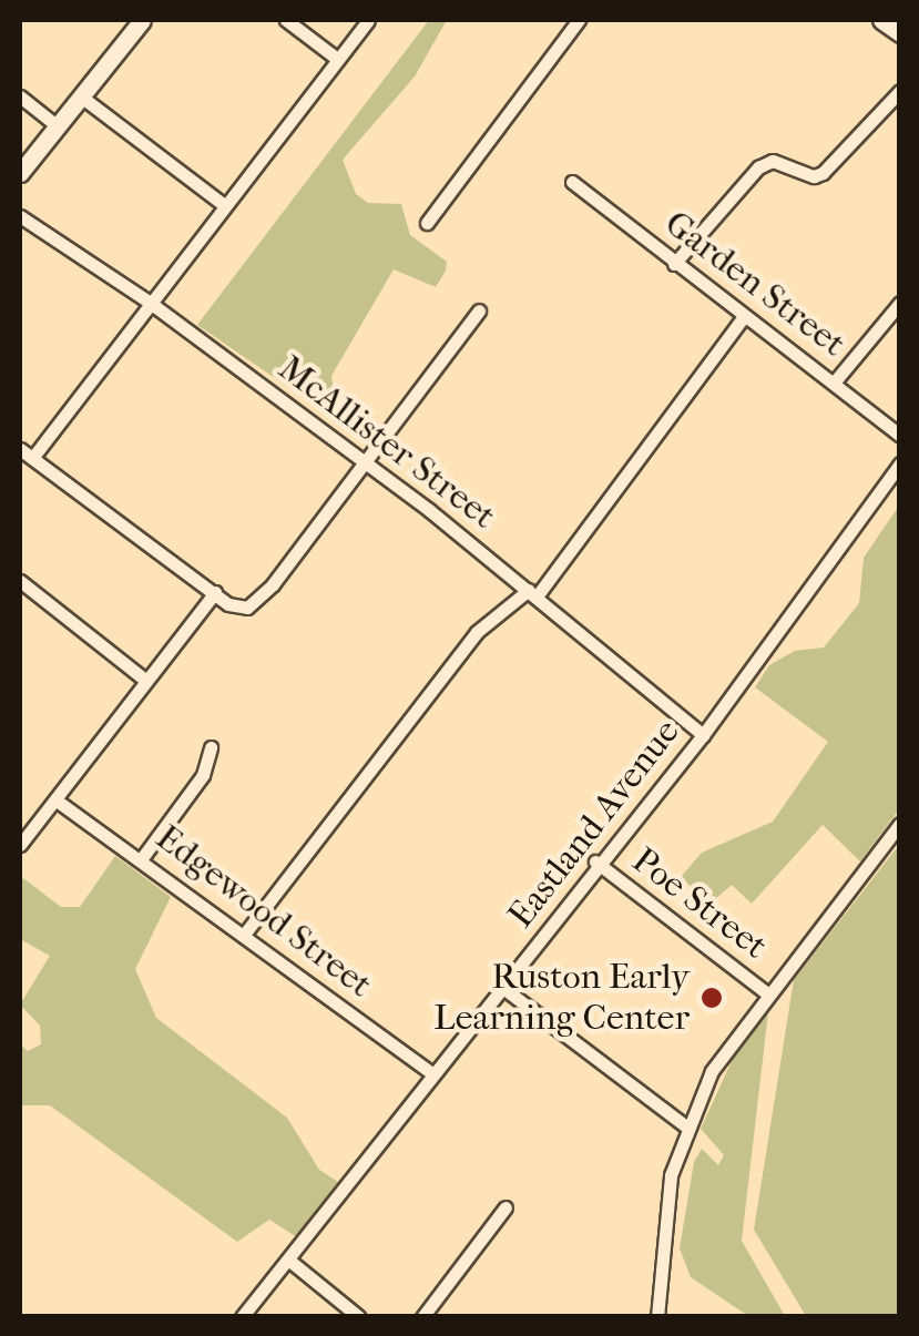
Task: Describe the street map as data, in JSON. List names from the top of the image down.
{
  "streets": {
    "street": [
      "Garden Street",
      "McAllister Street",
      "Eastland Avenue",
      "Poe Street",
      "Edgewood Street"
    ]
  },
  "crossings": [
    ["McAllister Street", "Eastland Avenue"],
    ["Eastland Avenue", "Poe Street"],
    ["Eastland Avenue", "Edgewood Street"]
  ],
  "places": ["Ruston Early Learning Center"]
}
